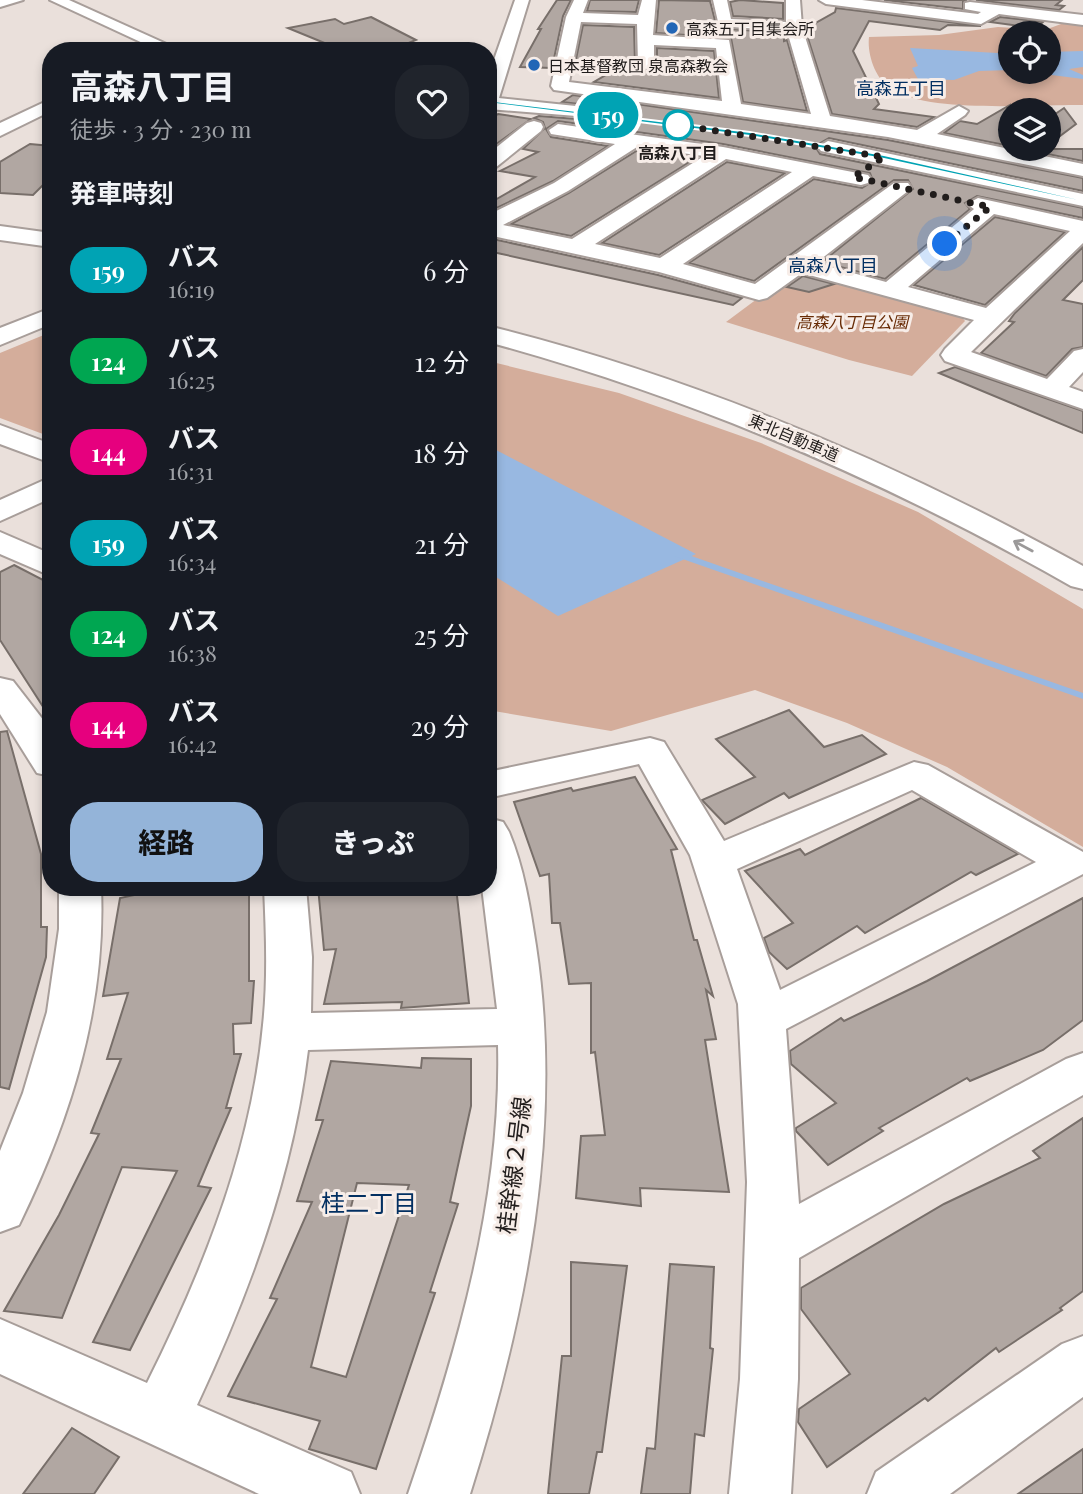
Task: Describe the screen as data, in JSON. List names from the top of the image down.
{
  "streets": {
    "main road": ["東北自動車道", "桂幹線２号線"]
  },
  "districts": ["高森五丁目", "高森八丁目", "桂二丁目"],
  "parks": ["高森八丁目公園"],
  "places": ["高森五丁目集会所", "日本基督教団 泉高森教会", "高森八丁目"],
  "lines": ["bus line 159"],
  "page": {
    "on_map": "159",
    "heading": [
      ["高森八丁目", "徒歩 · 3 分 · 230 m"],
      "発車時刻"
    ],
    "list": [
      {
        "mark": "159",
        "name": "バス",
        "note": "16:19",
        "value": "6 分"
      },
      {
        "mark": "124",
        "name": "バス",
        "note": "16:25",
        "value": "12 分"
      },
      {
        "mark": "144",
        "name": "バス",
        "note": "16:31",
        "value": "18 分"
      },
      {
        "mark": "159",
        "name": "バス",
        "note": "16:34",
        "value": "21 分"
      },
      {
        "mark": "124",
        "name": "バス",
        "note": "16:38",
        "value": "25 分"
      },
      {
        "mark": "144",
        "name": "バス",
        "note": "16:42",
        "value": "29 分"
      }
    ],
    "buttons": ["経路", "きっぷ"]
  }
}
